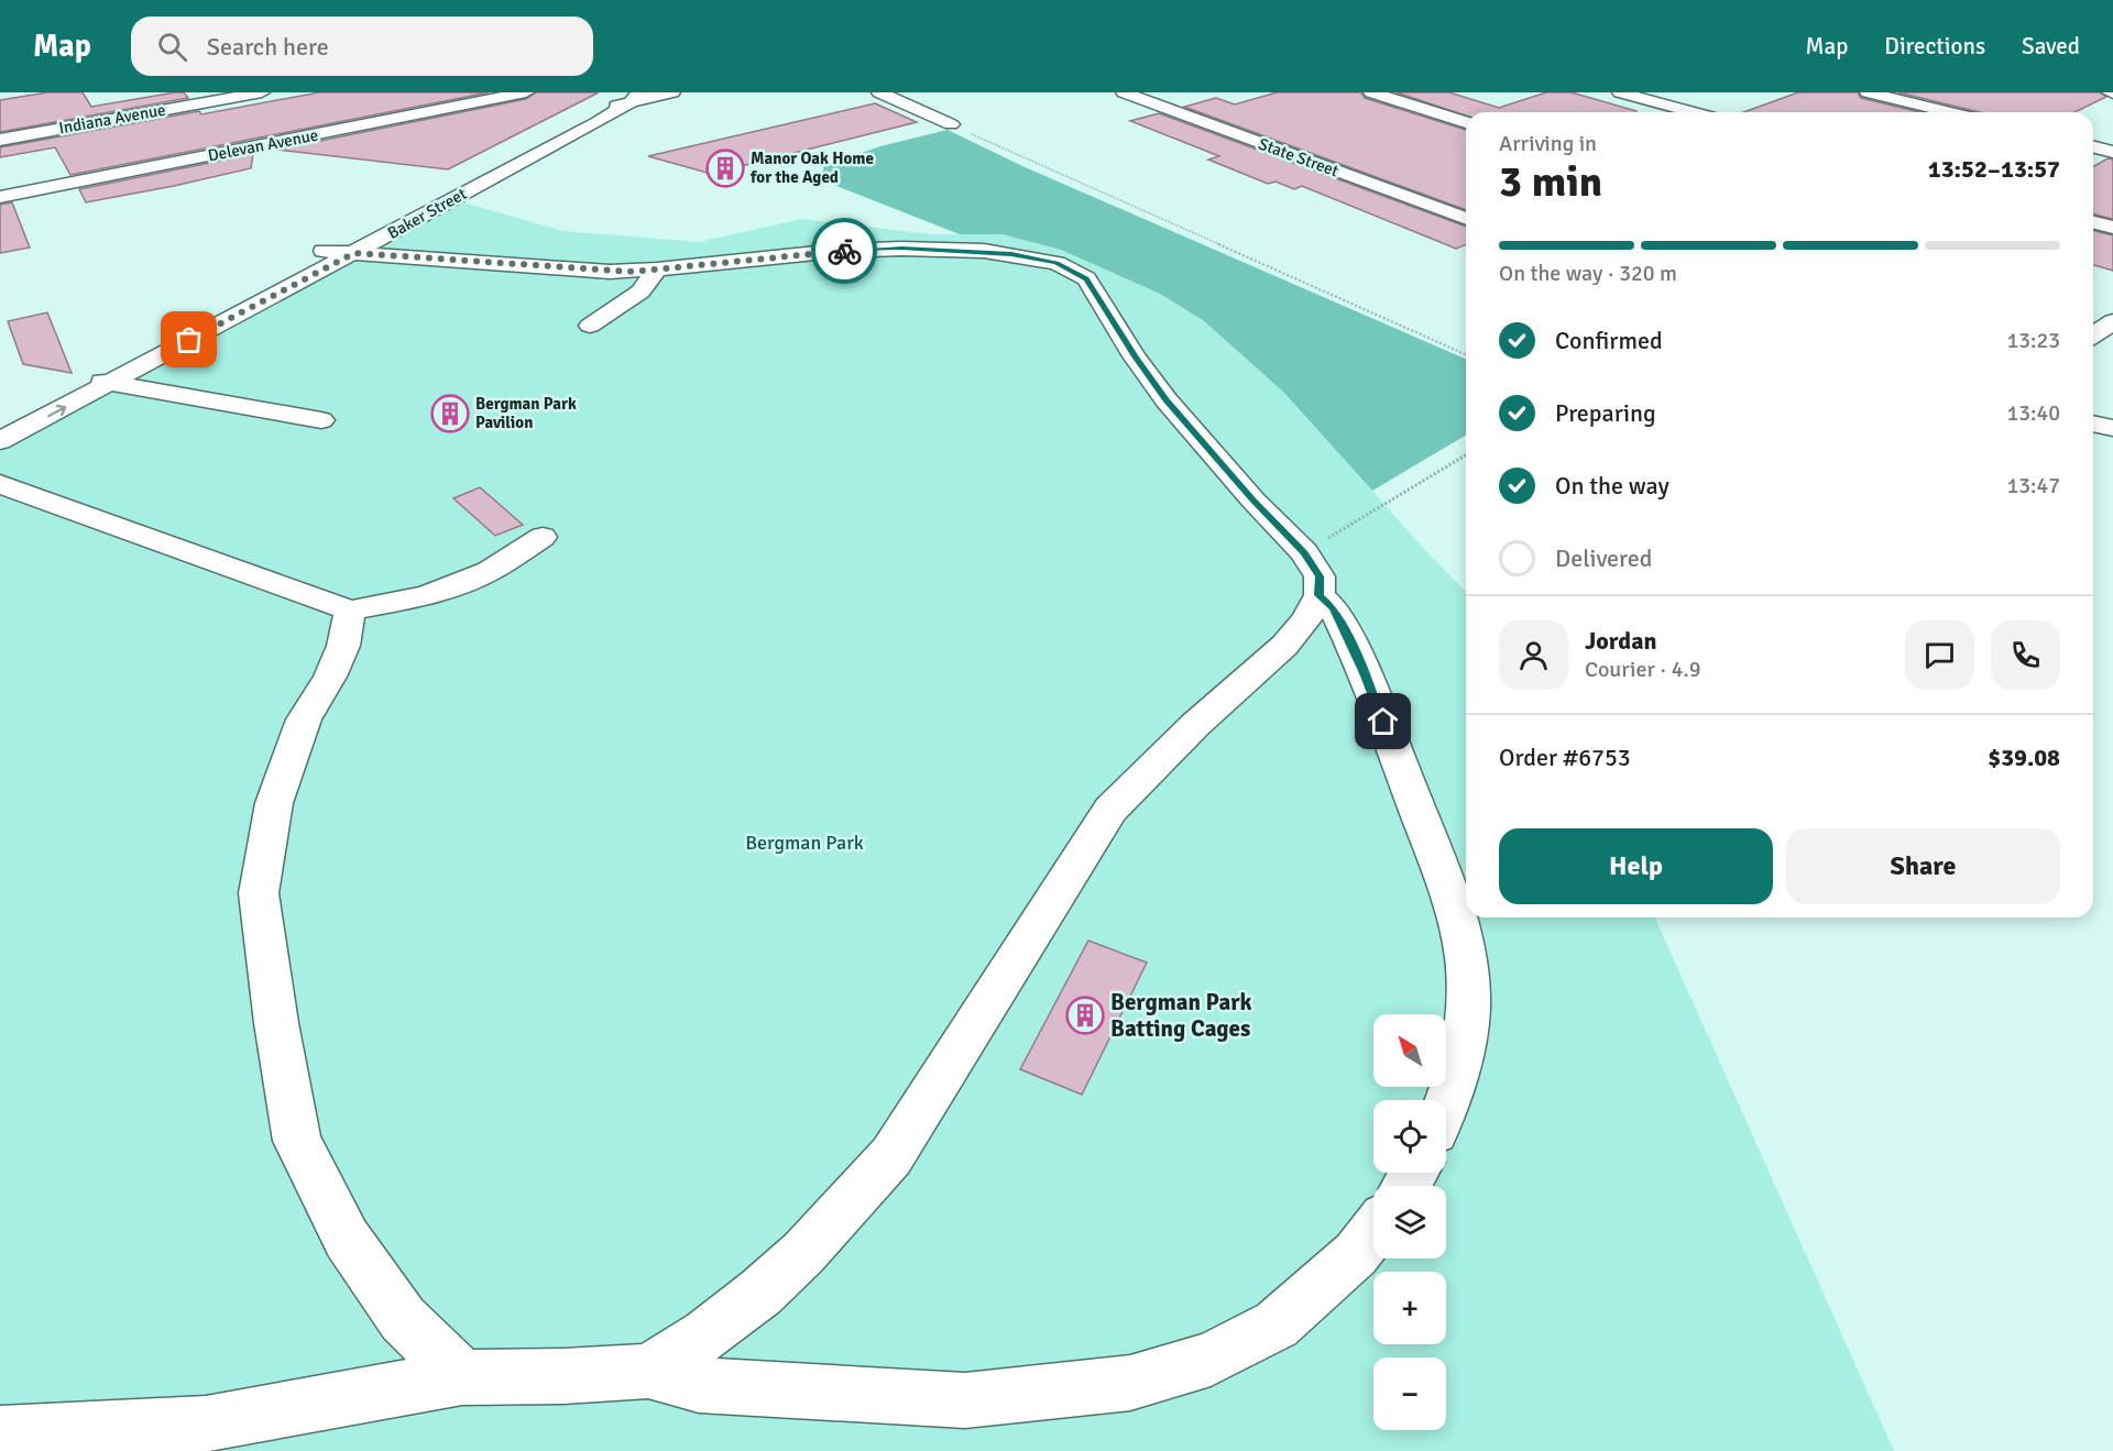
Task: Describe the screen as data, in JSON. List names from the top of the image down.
{
  "streets": {
    "street": [
      "Indiana Avenue",
      "Delevan Avenue",
      "State Street",
      "Baker Street"
    ]
  },
  "parks": ["Bergman Park"],
  "places": {
    "building": ["Manor Oak Home for the Aged", "Bergman Park Pavilion", "Bergman Park Batting Cages"]
  },
  "north": "top left",
  "page": {
    "header": "Map",
    "search": "Search here",
    "nav": ["Map", "Directions", "Saved"],
    "heading": ["3 min", "Arriving in", "13:52–13:57"],
    "panel": [
      "Jordan",
      "Courier · 4.9",
      "Order #6753",
      "$39.08"
    ],
    "bar": "On the way · 320 m",
    "list": [
      ["Confirmed", "13:23"],
      ["Preparing", "13:40"],
      ["On the way", "13:47"],
      "Delivered"
    ],
    "buttons": ["Help", "Share"],
    "map_buttons": ["+", "−"]
  }
}
